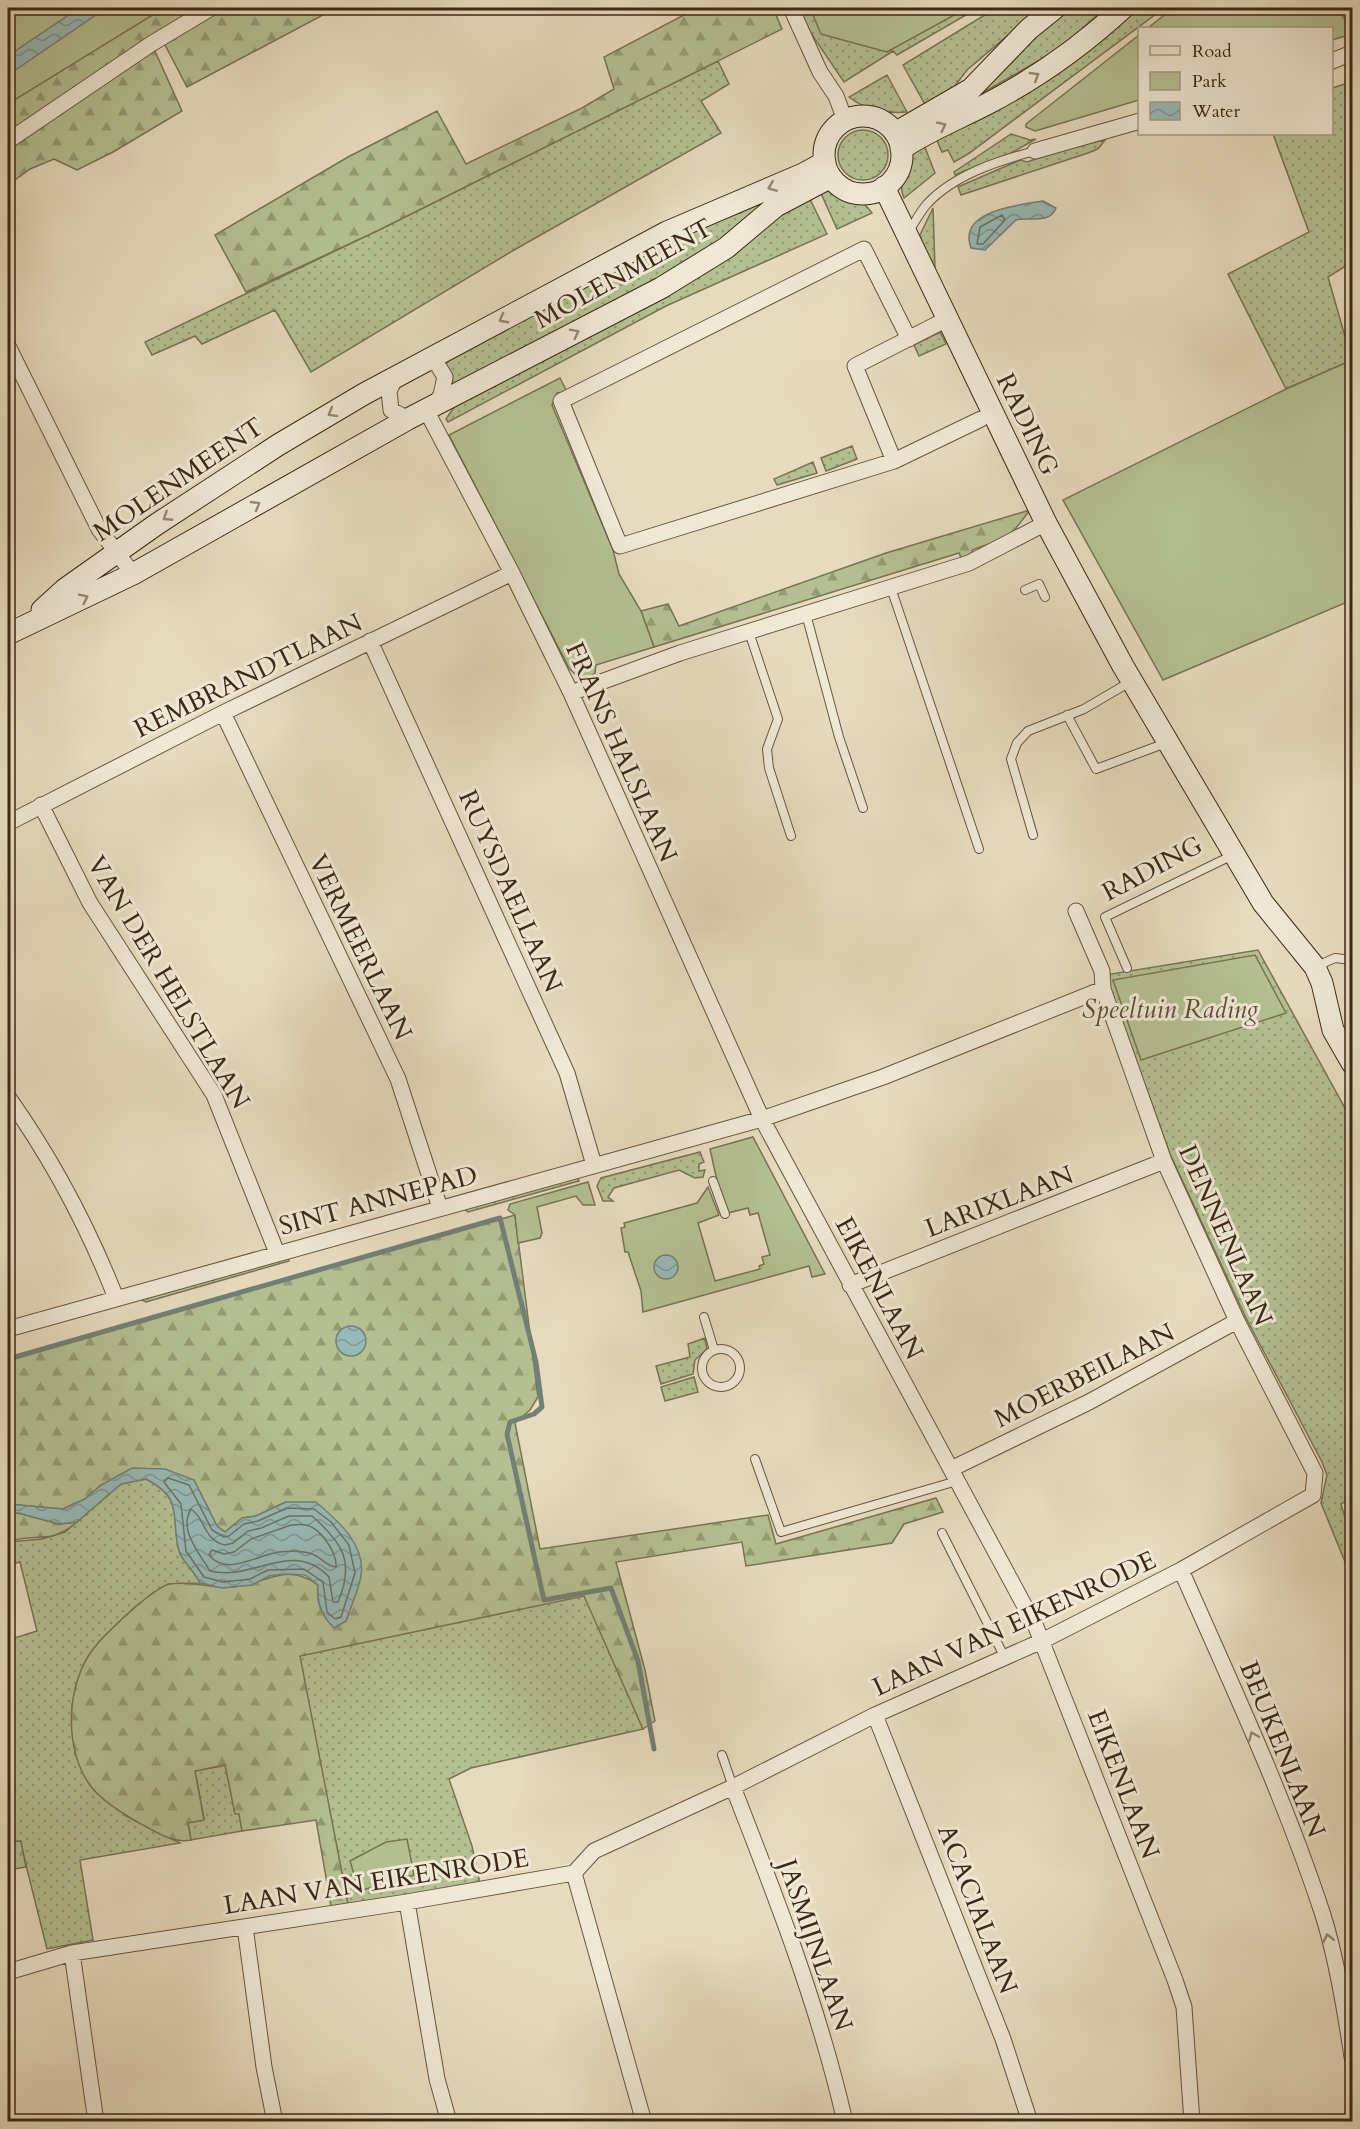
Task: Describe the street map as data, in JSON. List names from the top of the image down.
{
  "streets": {
    "main road": ["MOLENMEENT", "RADING"],
    "street": [
      "REMBRANDTLAAN",
      "FRANS HALSLAAN",
      "RUYSDAELLAAN",
      "VERMEERLAAN",
      "VAN DER HELSTLAAN",
      "SINT ANNEPAD",
      "LARIXLAAN",
      "DENNENLAAN",
      "EIKENLAAN",
      "MOERBEILAAN",
      "LAAN VAN EIKENRODE",
      "BEUKENLAAN",
      "ACACIALAAN",
      "JASMIJNLAAN"
    ]
  },
  "crossings": [
    ["MOLENMEENT", "RADING"],
    ["MOLENMEENT", "FRANS HALSLAAN"],
    ["REMBRANDTLAAN", "FRANS HALSLAAN"],
    ["REMBRANDTLAAN", "RUYSDAELLAAN"],
    ["REMBRANDTLAAN", "VERMEERLAAN"],
    ["REMBRANDTLAAN", "VAN DER HELSTLAAN"],
    ["FRANS HALSLAAN", "SINT ANNEPAD"],
    ["FRANS HALSLAAN", "EIKENLAAN"],
    ["RUYSDAELLAAN", "SINT ANNEPAD"],
    ["VERMEERLAAN", "SINT ANNEPAD"],
    ["VAN DER HELSTLAAN", "SINT ANNEPAD"],
    ["SINT ANNEPAD", "EIKENLAAN"],
    ["LARIXLAAN", "DENNENLAAN"],
    ["LARIXLAAN", "EIKENLAAN"],
    ["DENNENLAAN", "MOERBEILAAN"],
    ["DENNENLAAN", "LAAN VAN EIKENRODE"],
    ["EIKENLAAN", "MOERBEILAAN"],
    ["EIKENLAAN", "LAAN VAN EIKENRODE"],
    ["LAAN VAN EIKENRODE", "BEUKENLAAN"],
    ["LAAN VAN EIKENRODE", "ACACIALAAN"],
    ["LAAN VAN EIKENRODE", "JASMIJNLAAN"]
  ],
  "one_way": ["BEUKENLAAN"],
  "parks": ["Speeltuin Rading"],
  "legend": ["Road", "Park", "Water"]
}
